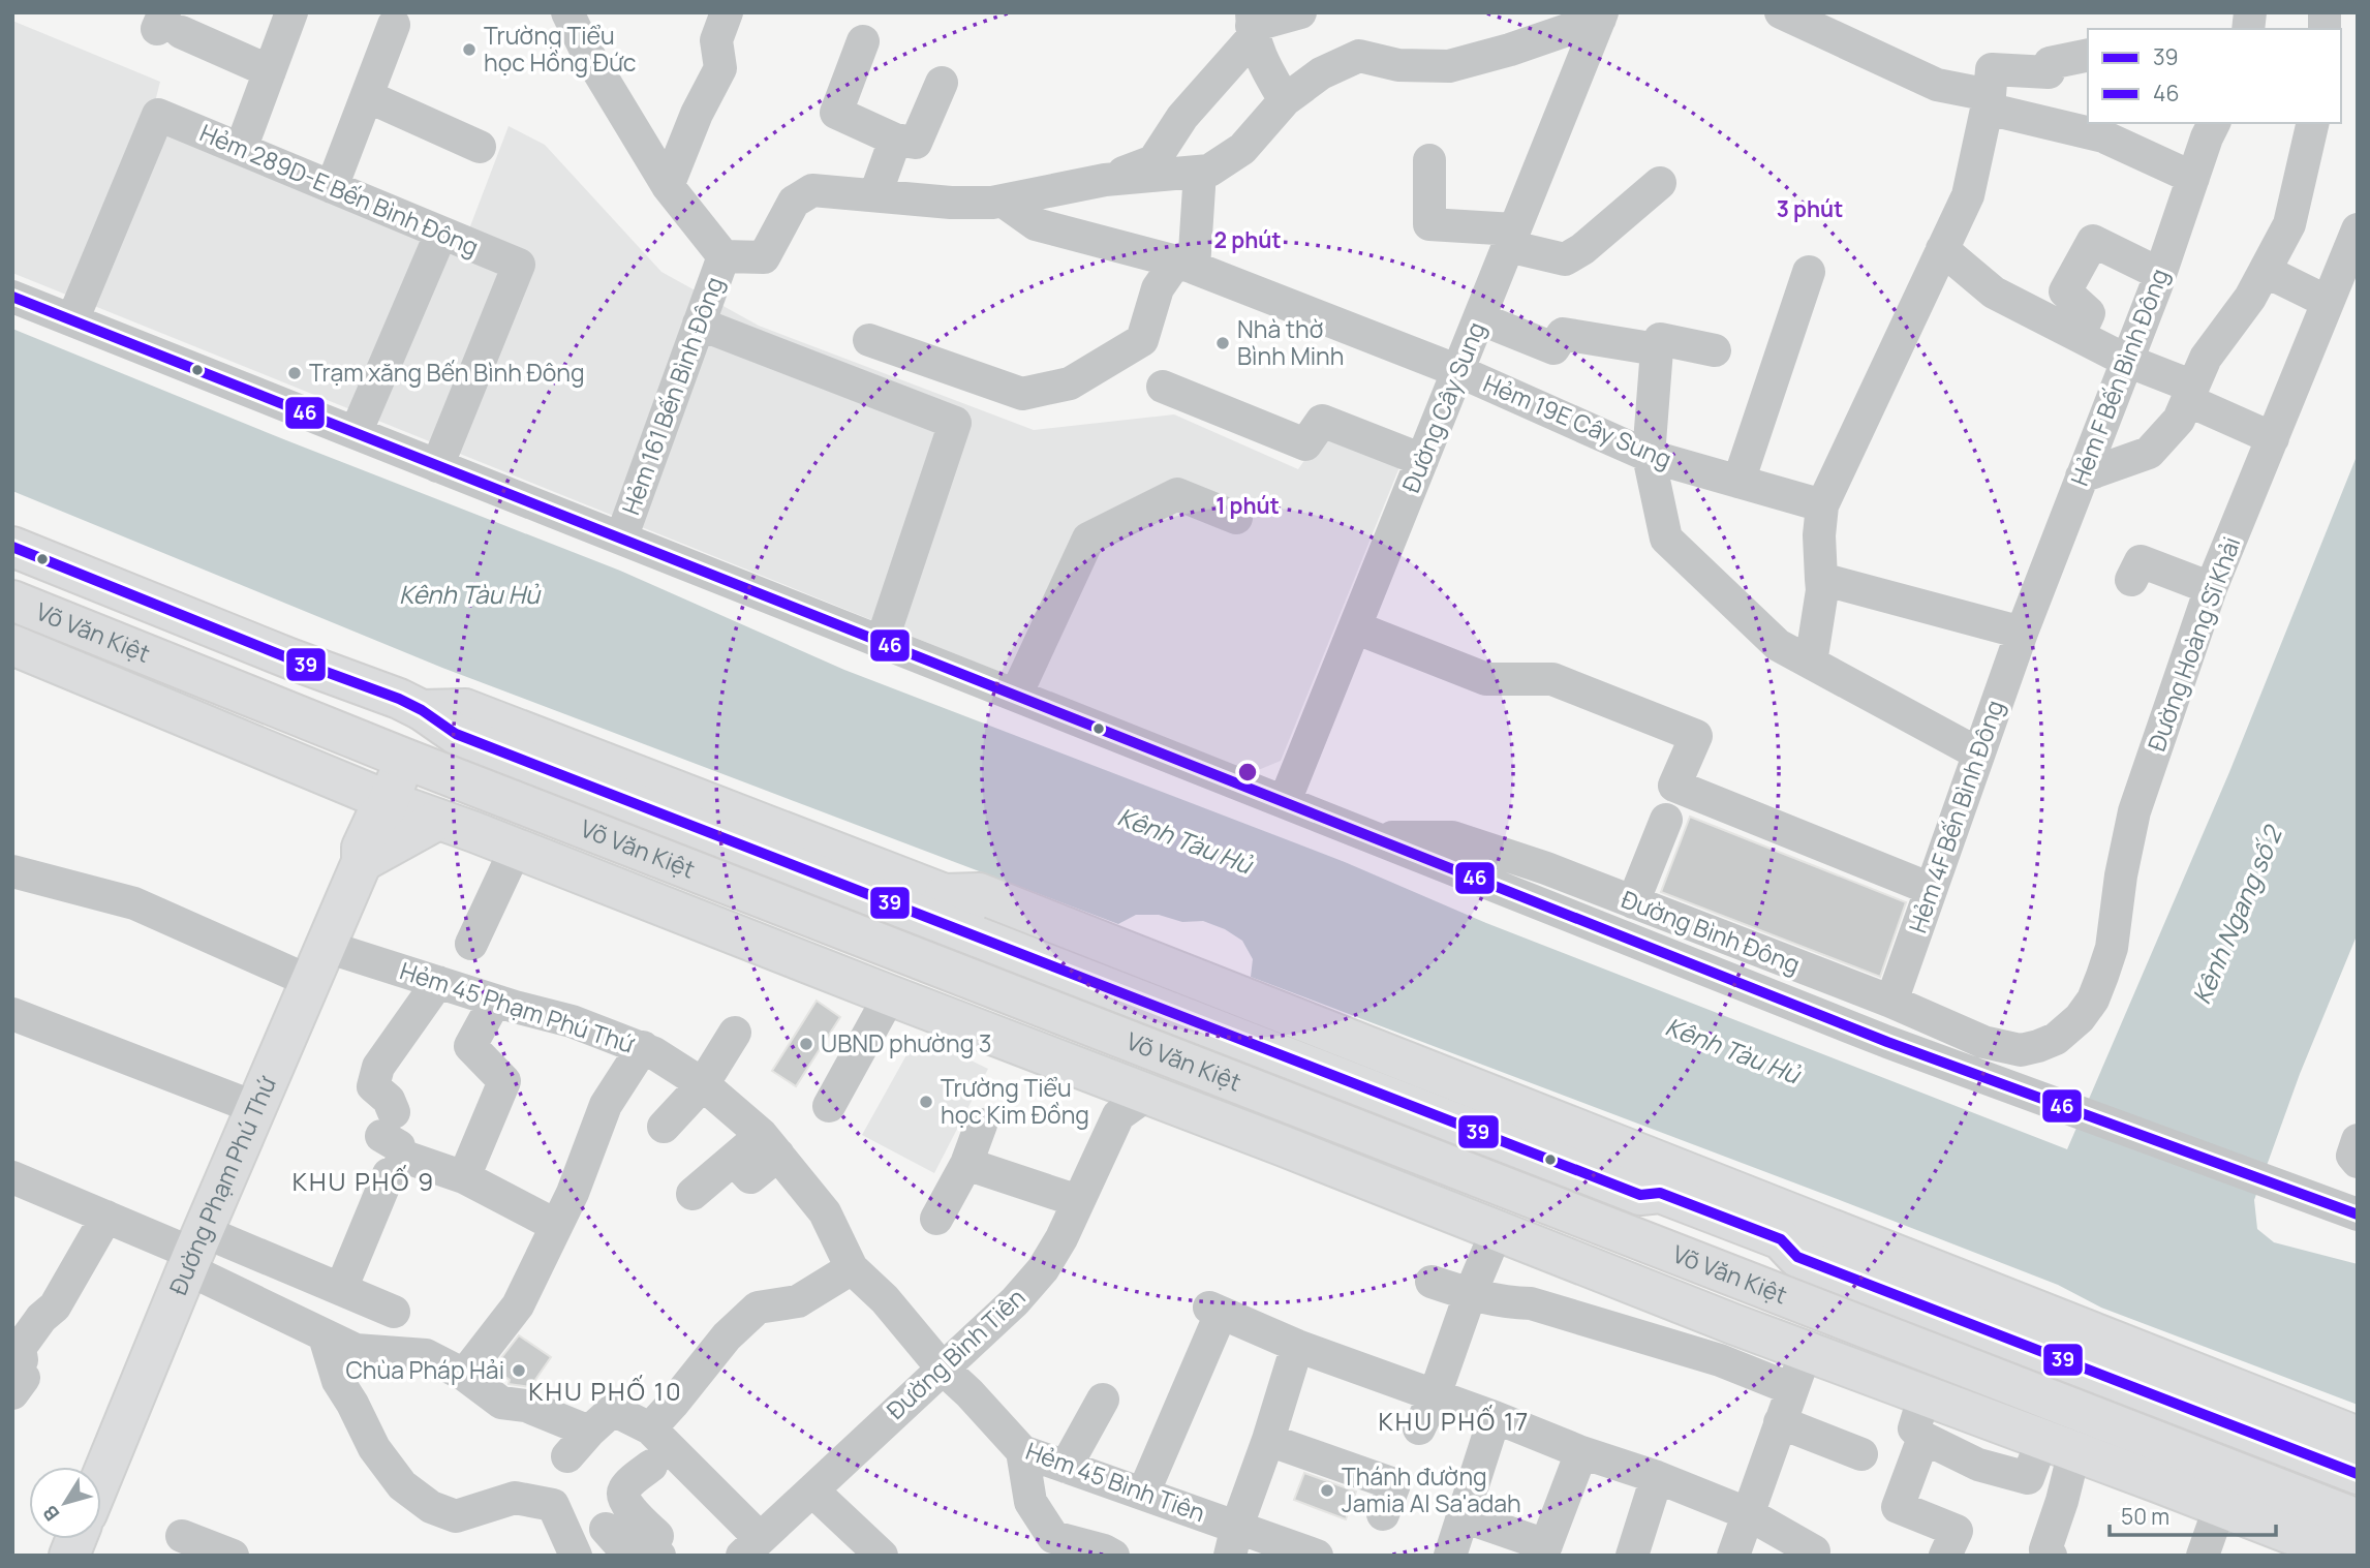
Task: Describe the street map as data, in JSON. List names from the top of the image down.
{
  "streets": {
    "main road": ["Võ Văn Kiệt", "Đường Phạm Phú Thứ"],
    "street": [
      "Hẻm 289D-E Bến Bình Đông",
      "Hẻm F Bến Bình Đông",
      "Hẻm 161 Bến Bình Đông",
      "Đường Cây Sung",
      "Hẻm 19E Cây Sung",
      "Đường Hoàng Sĩ Khải",
      "Hẻm 4F Bến Bình Đông",
      "Đường Bình Đông",
      "Hẻm 45 Phạm Phú Thứ",
      "Đường Bình Tiên",
      "Hẻm 45 Bình Tiên"
    ]
  },
  "crossings": [
    ["Hẻm 289D-E Bến Bình Đông", "Đường Bình Đông"],
    ["Hẻm F Bến Bình Đông", "Hẻm 4F Bến Bình Đông"],
    ["Hẻm 161 Bến Bình Đông", "Đường Bình Đông"],
    ["Đường Cây Sung", "Hẻm 19E Cây Sung"],
    ["Đường Cây Sung", "Đường Bình Đông"],
    ["Võ Văn Kiệt", "Đường Phạm Phú Thứ"],
    ["Võ Văn Kiệt", "Đường Bình Tiên"],
    ["Đường Hoàng Sĩ Khải", "Đường Bình Đông"],
    ["Hẻm 4F Bến Bình Đông", "Đường Bình Đông"],
    ["Hẻm 45 Phạm Phú Thứ", "Đường Phạm Phú Thứ"],
    ["Hẻm 45 Phạm Phú Thứ", "Hẻm 45 Bình Tiên"],
    ["Đường Bình Tiên", "Hẻm 45 Bình Tiên"]
  ],
  "districts": ["KHU PHỐ 9", "KHU PHỐ 10", "KHU PHỐ 17"],
  "water": ["Kênh Tàu Hủ", "Kênh Ngang số 2"],
  "places": [
    "Trường Tiểu học Hồng Đức",
    "Nhà thờ Bình Minh",
    "Trạm xăng Bến Bình Đông",
    "UBND phường 3",
    "Trường Tiểu học Kim Đồng",
    "Chùa Pháp Hải",
    "Thánh đường Jamia Al Sa'adah"
  ],
  "lines": ["transit line 46", "transit line 39"],
  "legend": ["39", "46"],
  "scale_bar": "50 m",
  "north": "bottom left",
  "rings": ["3 phút", "2 phút", "1 phút"]
}
